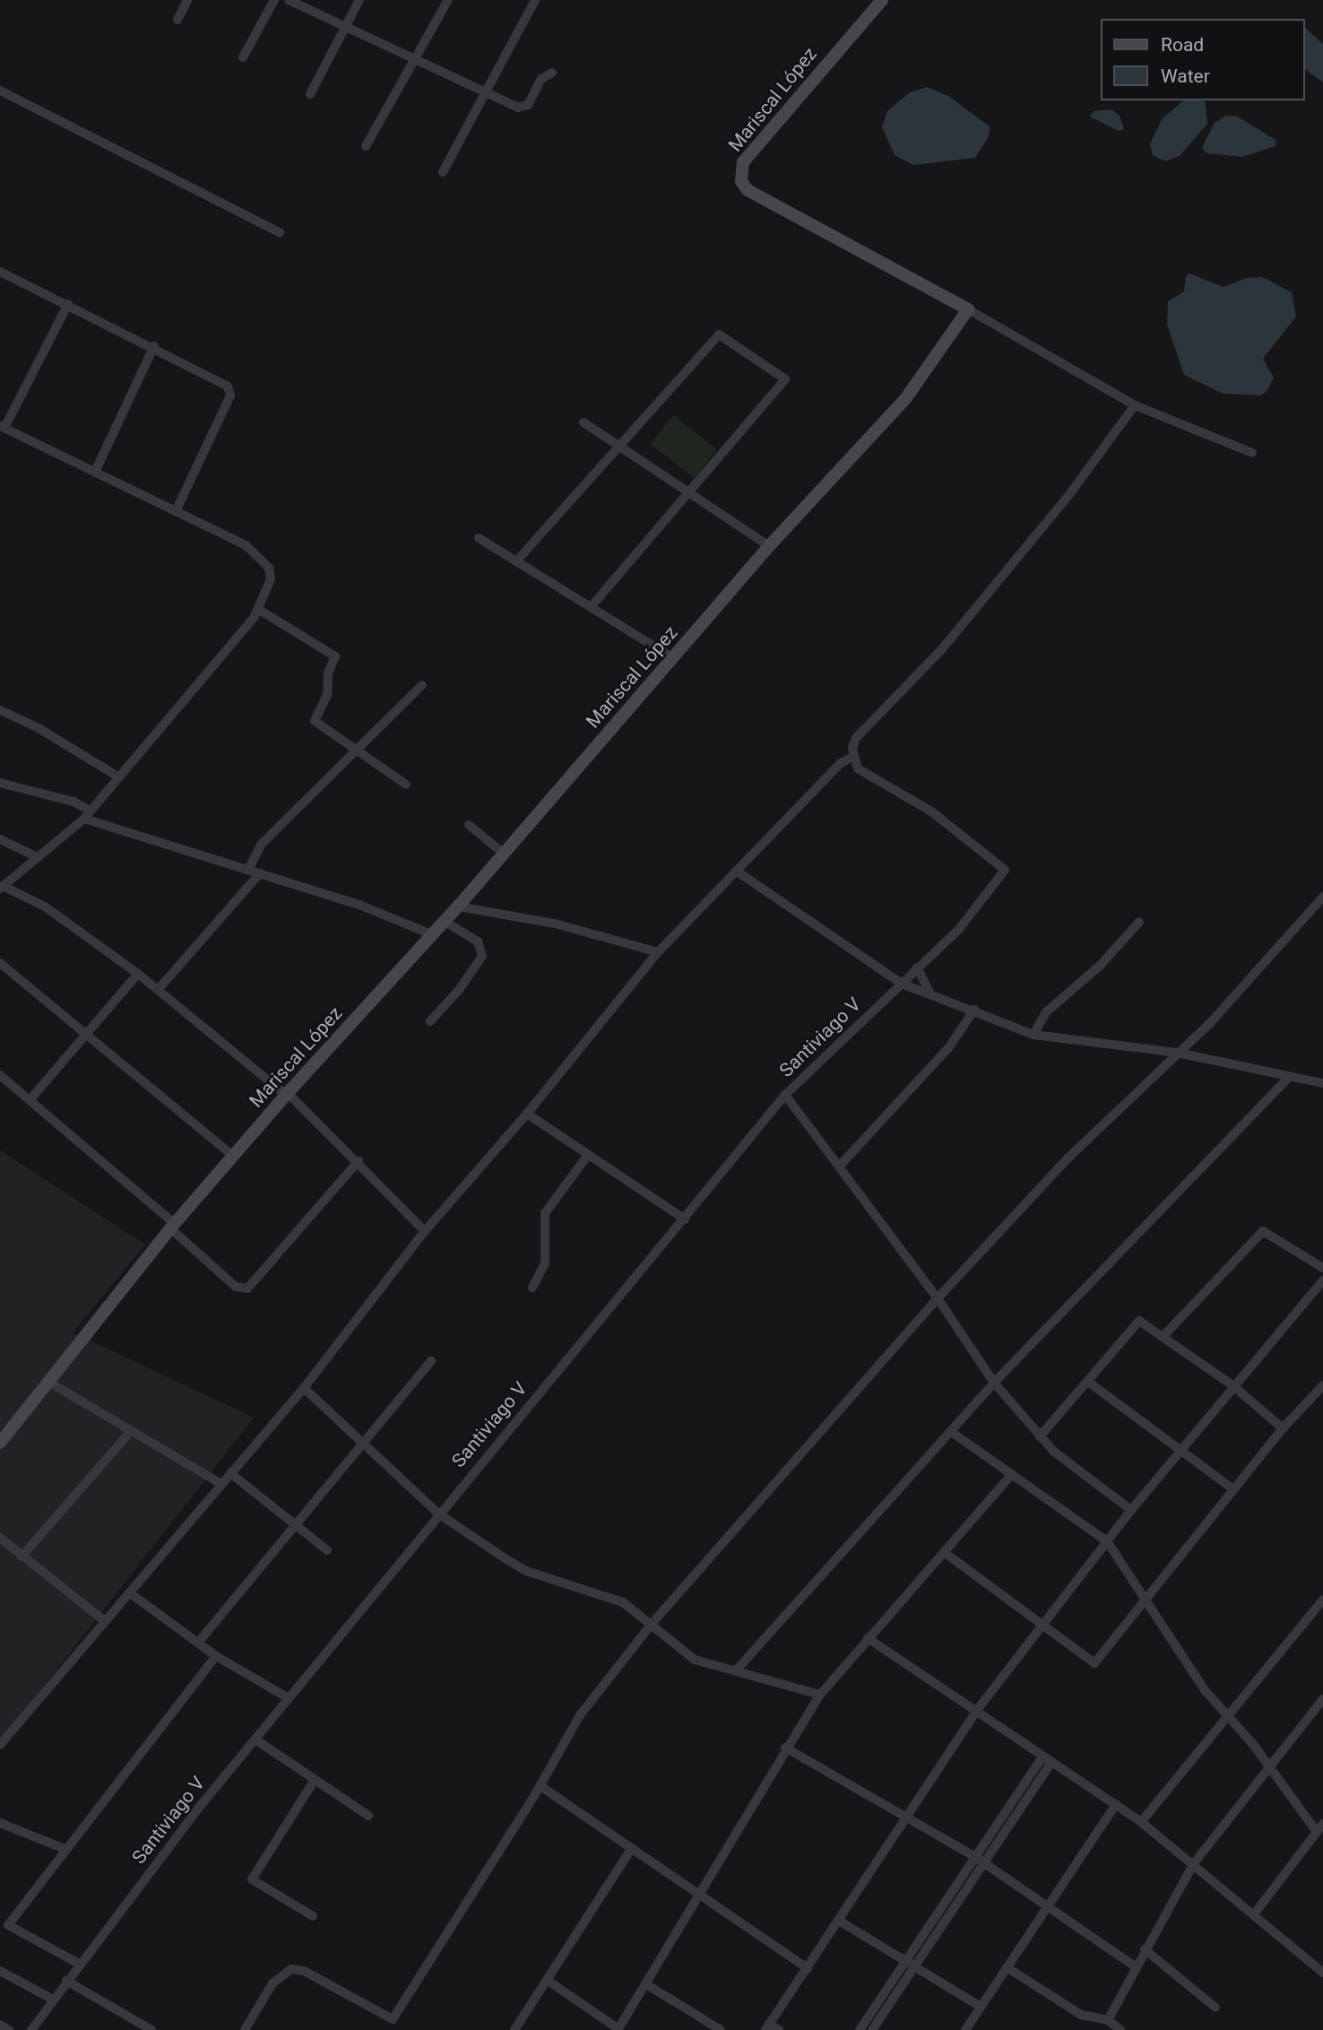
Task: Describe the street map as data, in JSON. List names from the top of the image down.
{
  "streets": {
    "street": ["Mariscal López", "Santiviago V"]
  },
  "legend": ["Road", "Water"]
}
